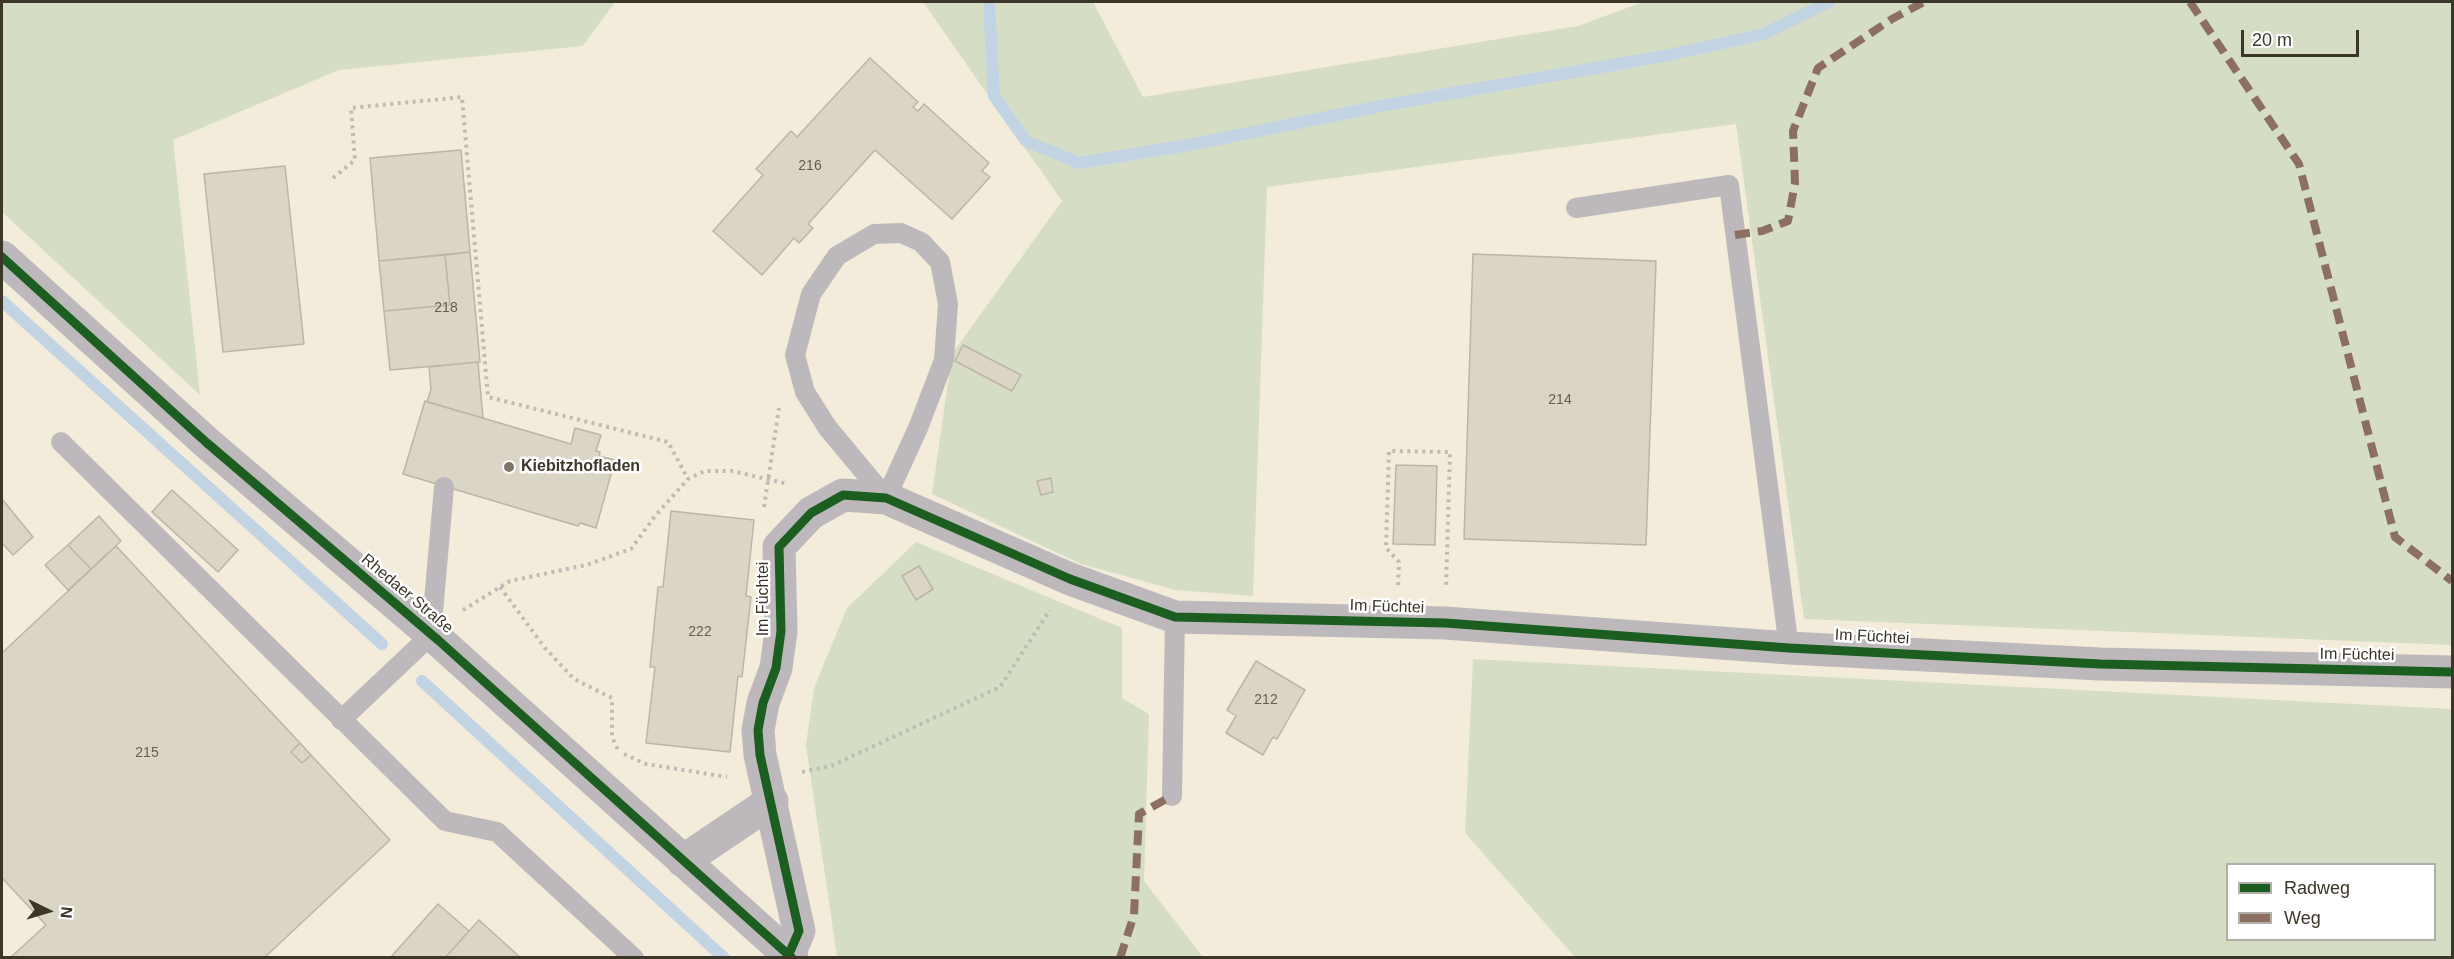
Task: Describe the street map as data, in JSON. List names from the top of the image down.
{
  "streets": {
    "street": ["Rhedaer Straße", "Im Füchtei"]
  },
  "crossings": [
    ["Rhedaer Straße", "Im Füchtei"]
  ],
  "places": ["Kiebitzhofladen"],
  "house_numbers": [
    "216",
    "218",
    "214",
    "222",
    "212",
    "215"
  ],
  "legend": ["Radweg", "Weg"],
  "scale_bar": "20 m",
  "north": "right"
}
